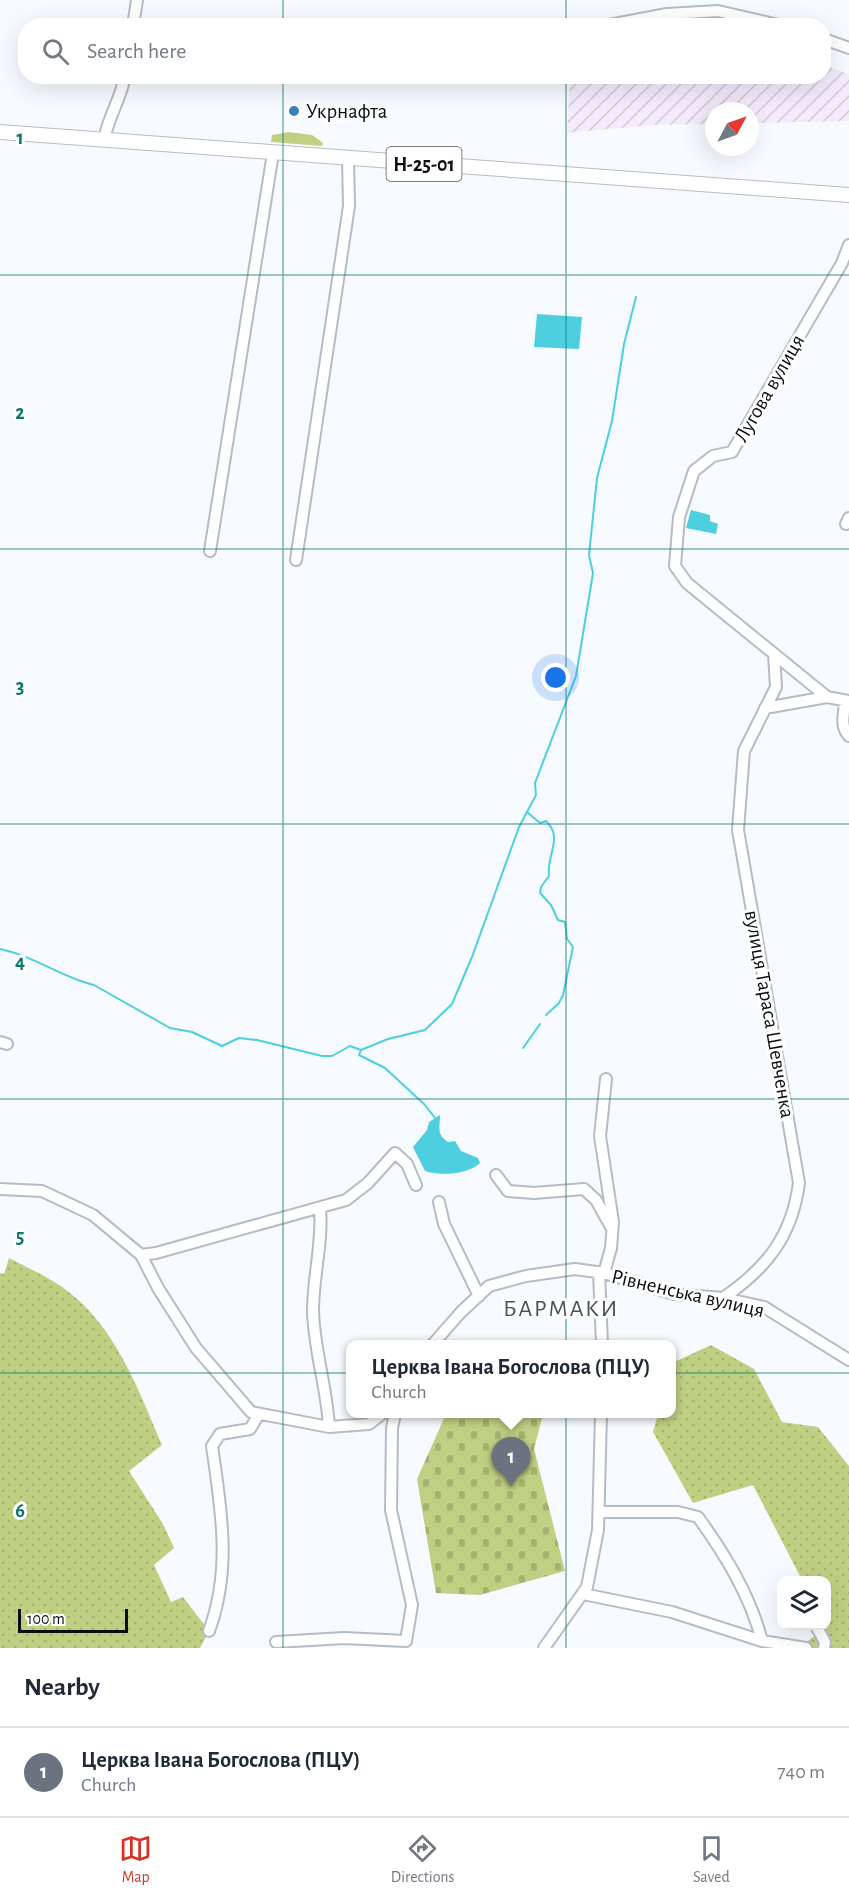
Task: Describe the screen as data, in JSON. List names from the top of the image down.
{
  "streets": {
    "main road": ["Н-25-01"],
    "street": ["Лугова вулиця", "вулиця Тараса Шевченка", "Рівненська вулиця"]
  },
  "crossings": [
    ["Лугова вулиця", "вулиця Тараса Шевченка"],
    ["вулиця Тараса Шевченка", "Рівненська вулиця"]
  ],
  "districts": ["БАРМАКИ"],
  "places": ["Укрнафта"],
  "scale_bar": "100 m",
  "north": "top right",
  "page": {
    "search": "Search here",
    "popup": ["Церква Івана Богослова (ПЦУ)", "Church"],
    "pins": "1",
    "scale": "100 m",
    "heading": "Nearby",
    "list": [
      {
        "mark": "1",
        "name": "Церква Івана Богослова (ПЦУ)",
        "note": "Church",
        "value": "740 m"
      }
    ],
    "nav": ["Map", "Directions", "Saved"]
  },
  "grid": {
    "rows": [
      "1",
      "2",
      "3",
      "4",
      "5",
      "6"
    ]
  }
}
